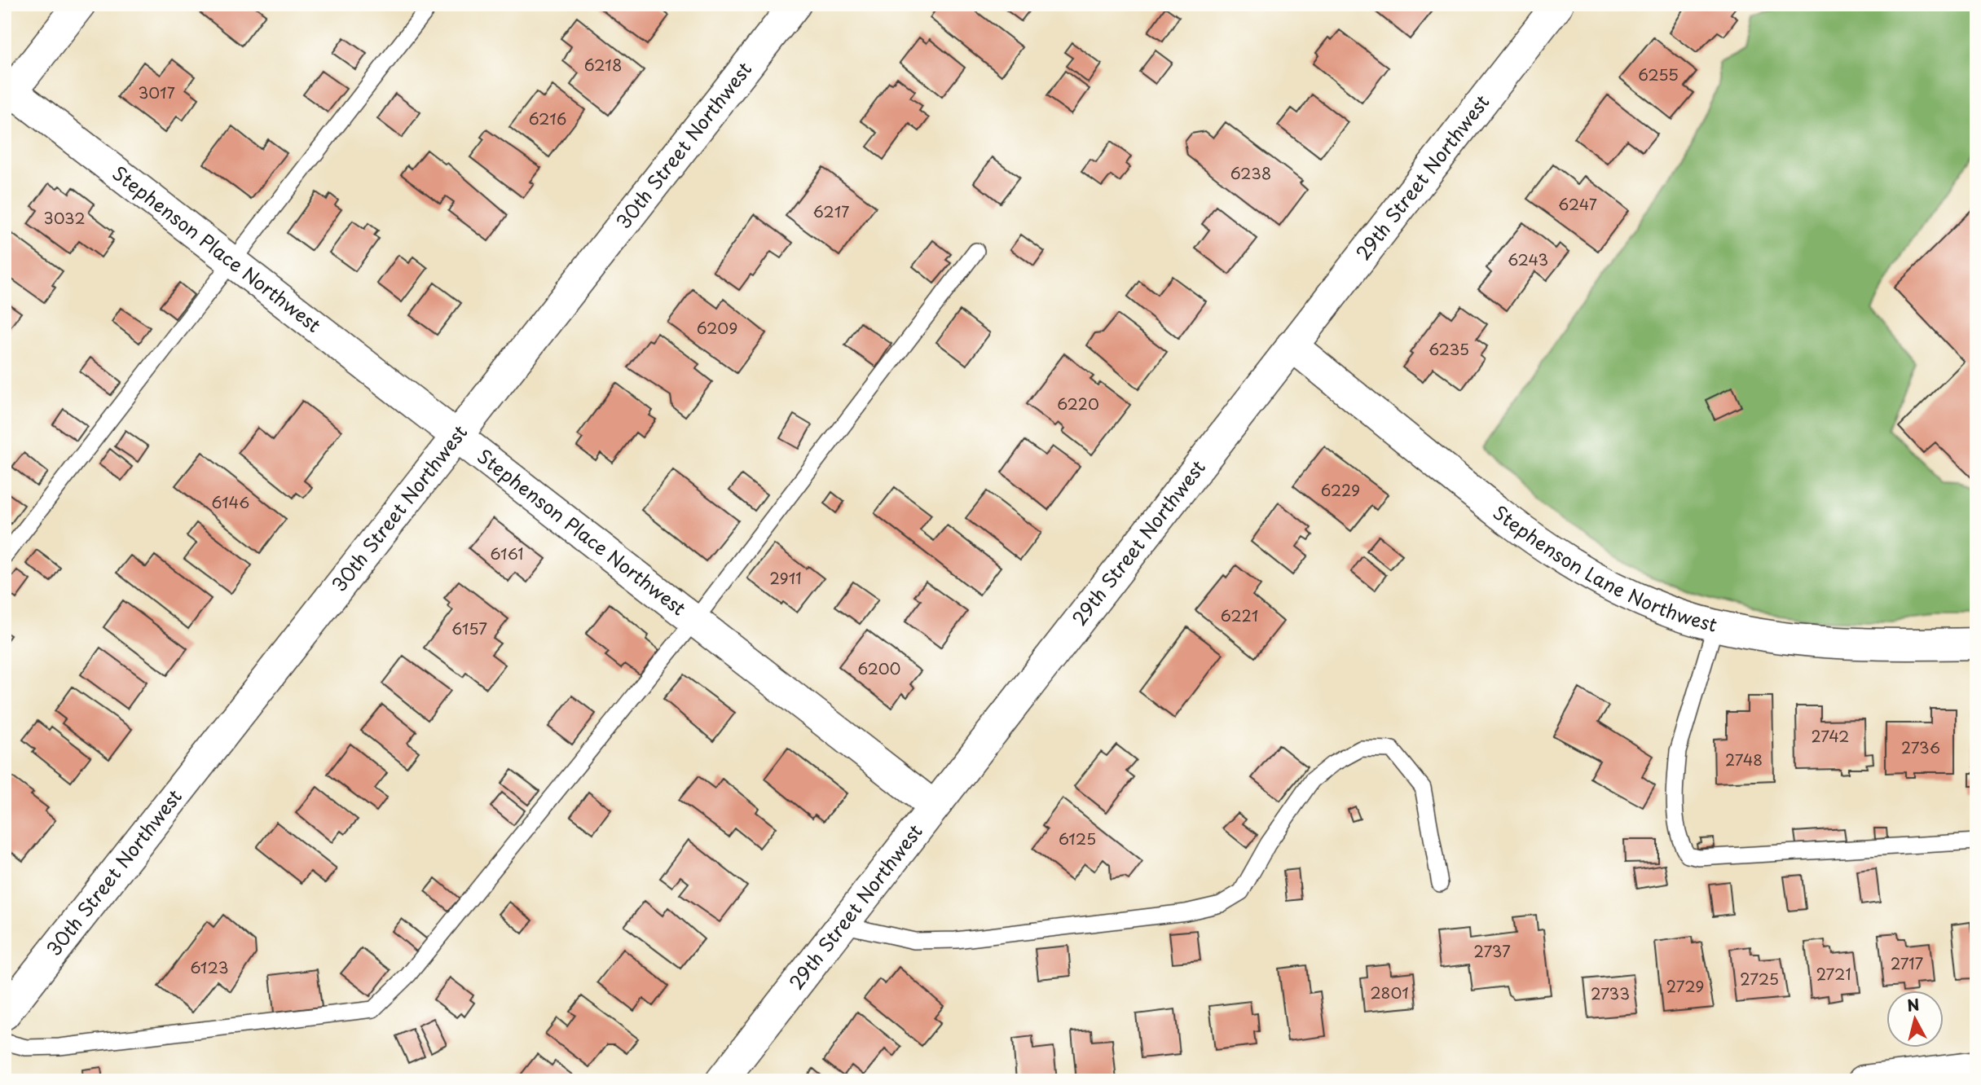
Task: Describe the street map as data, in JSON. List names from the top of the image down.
{
  "streets": {
    "street": [
      "30th Street Northwest",
      "29th Street Northwest",
      "Stephenson Place Northwest",
      "Stephenson Lane Northwest"
    ]
  },
  "crossings": [
    ["30th Street Northwest", "Stephenson Place Northwest"],
    ["29th Street Northwest", "Stephenson Place Northwest"],
    ["29th Street Northwest", "Stephenson Lane Northwest"]
  ],
  "house_numbers": [
    "6218",
    "6255",
    "3017",
    "6216",
    "6238",
    "6247",
    "6217",
    "3032",
    "6243",
    "6209",
    "6235",
    "6220",
    "6229",
    "6146",
    "6161",
    "2911",
    "6221",
    "6157",
    "6200",
    "2742",
    "2736",
    "2748",
    "6125",
    "2737",
    "2717",
    "6123",
    "2721",
    "2725",
    "2729",
    "2801",
    "2733"
  ],
  "north": "top"
}
